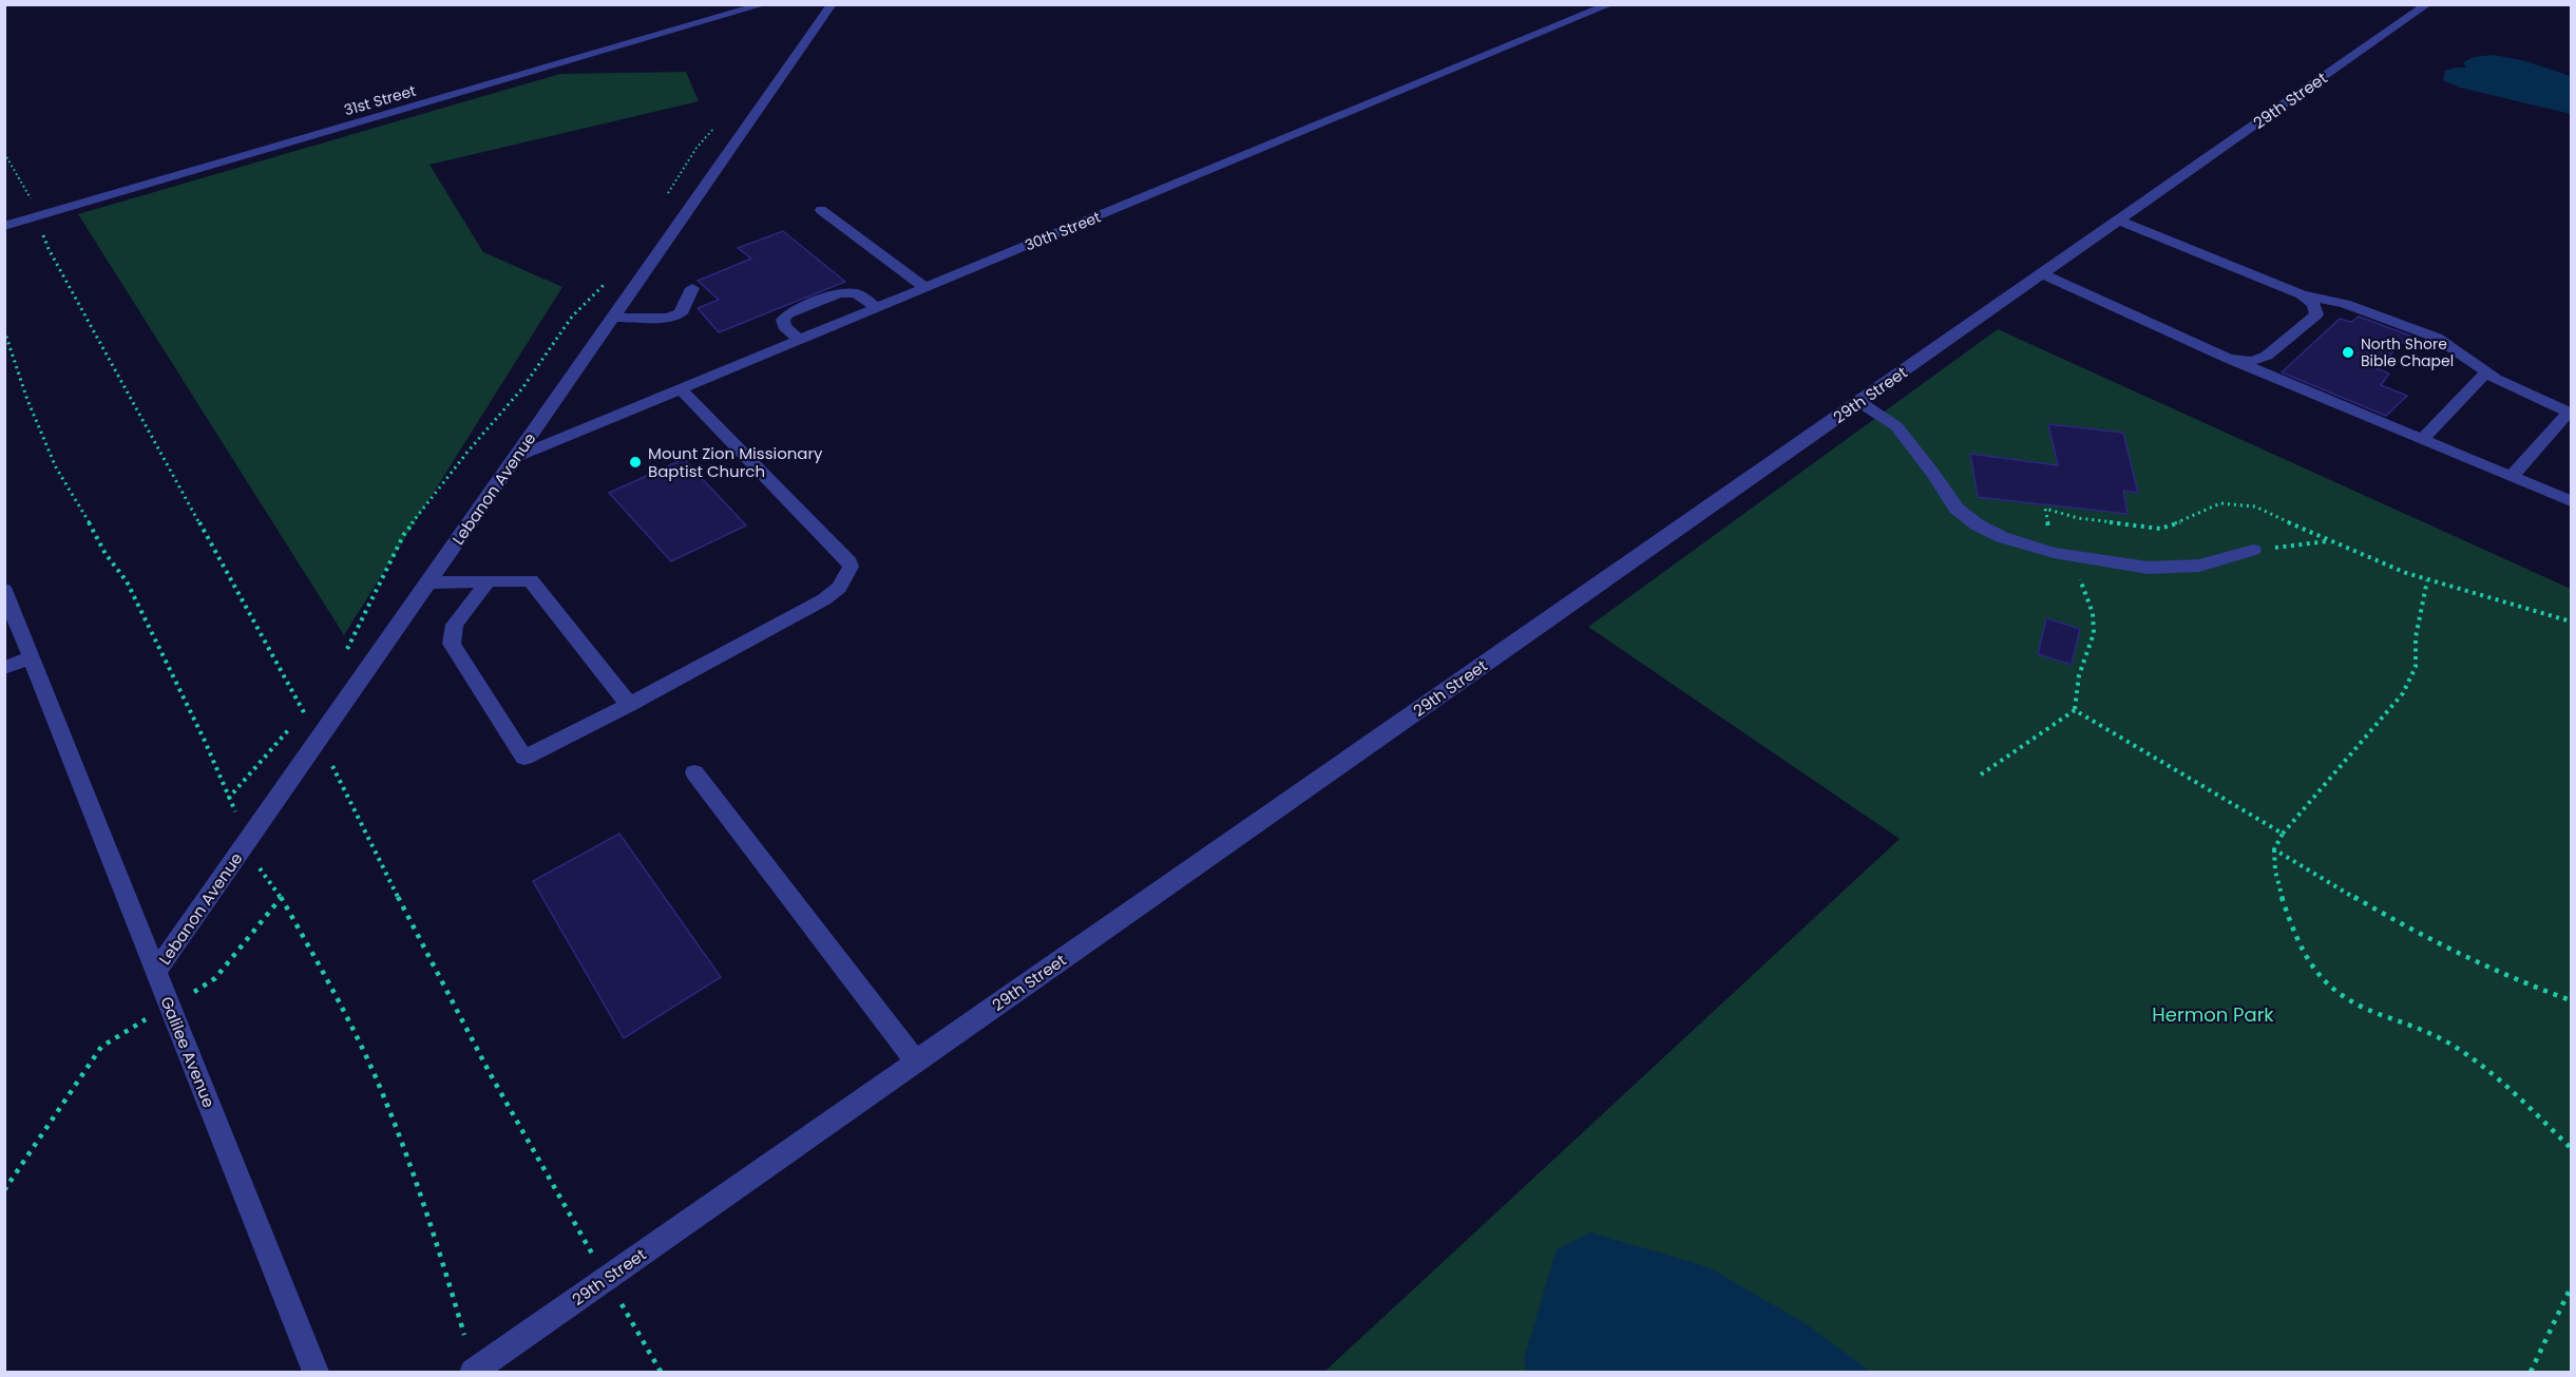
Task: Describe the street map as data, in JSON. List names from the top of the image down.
{
  "streets": {
    "street": [
      "31st Street",
      "29th Street",
      "30th Street",
      "Lebanon Avenue",
      "Galilee Avenue"
    ]
  },
  "crossings": [
    ["30th Street", "Lebanon Avenue"],
    ["Lebanon Avenue", "Galilee Avenue"]
  ],
  "parks": ["Hermon Park"],
  "places": ["North Shore Bible Chapel", "Mount Zion Missionary Baptist Church"]
}
